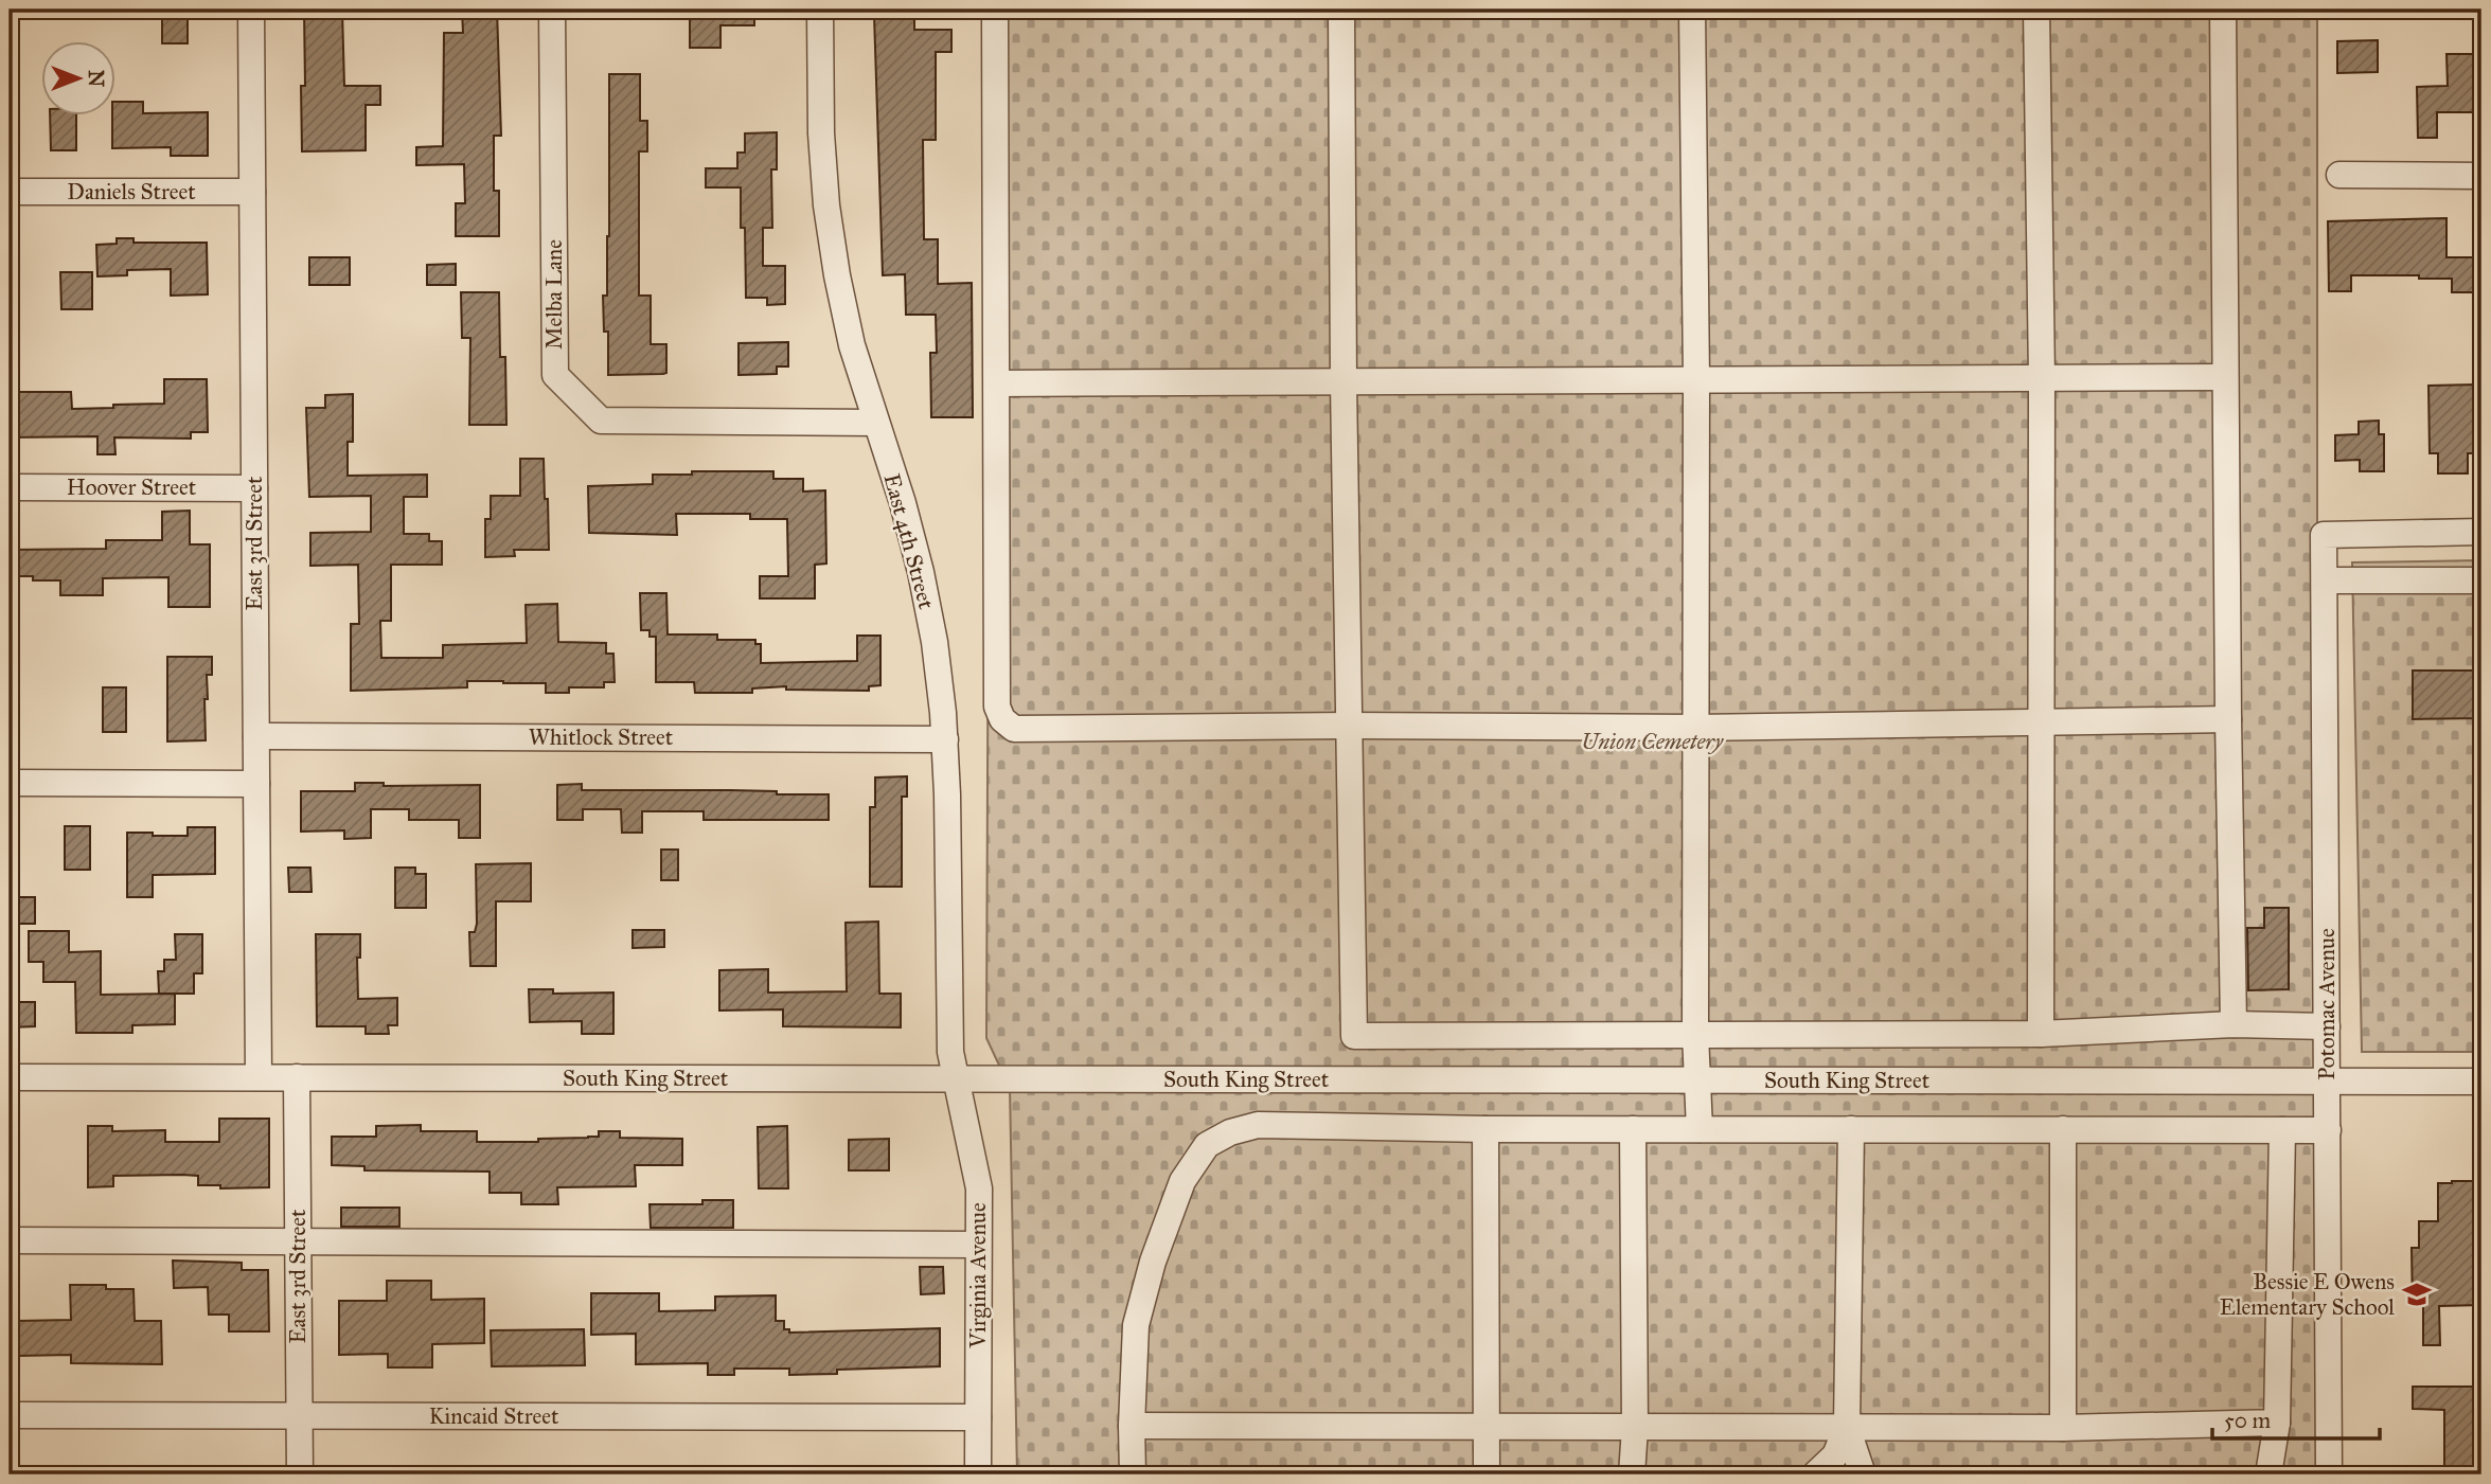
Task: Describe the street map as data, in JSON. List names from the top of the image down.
{
  "streets": {
    "street": [
      "Daniels Street",
      "Melba Lane",
      "Hoover Street",
      "East 4th Street",
      "East 3rd Street",
      "Whitlock Street",
      "Potomac Avenue",
      "South King Street",
      "Virginia Avenue",
      "Kincaid Street"
    ]
  },
  "crossings": [
    ["Daniels Street", "East 3rd Street"],
    ["Melba Lane", "East 4th Street"],
    ["Hoover Street", "East 3rd Street"],
    ["East 4th Street", "Whitlock Street"],
    ["East 4th Street", "South King Street"],
    ["East 4th Street", "Virginia Avenue"],
    ["East 3rd Street", "Whitlock Street"],
    ["East 3rd Street", "South King Street"],
    ["East 3rd Street", "Kincaid Street"],
    ["Potomac Avenue", "South King Street"],
    ["South King Street", "Virginia Avenue"],
    ["Virginia Avenue", "Kincaid Street"]
  ],
  "parks": ["Union Cemetery"],
  "places": {
    "school or university": ["Bessie E Owens Elementary School"]
  },
  "scale_bar": "50 m",
  "north": "right"
}
